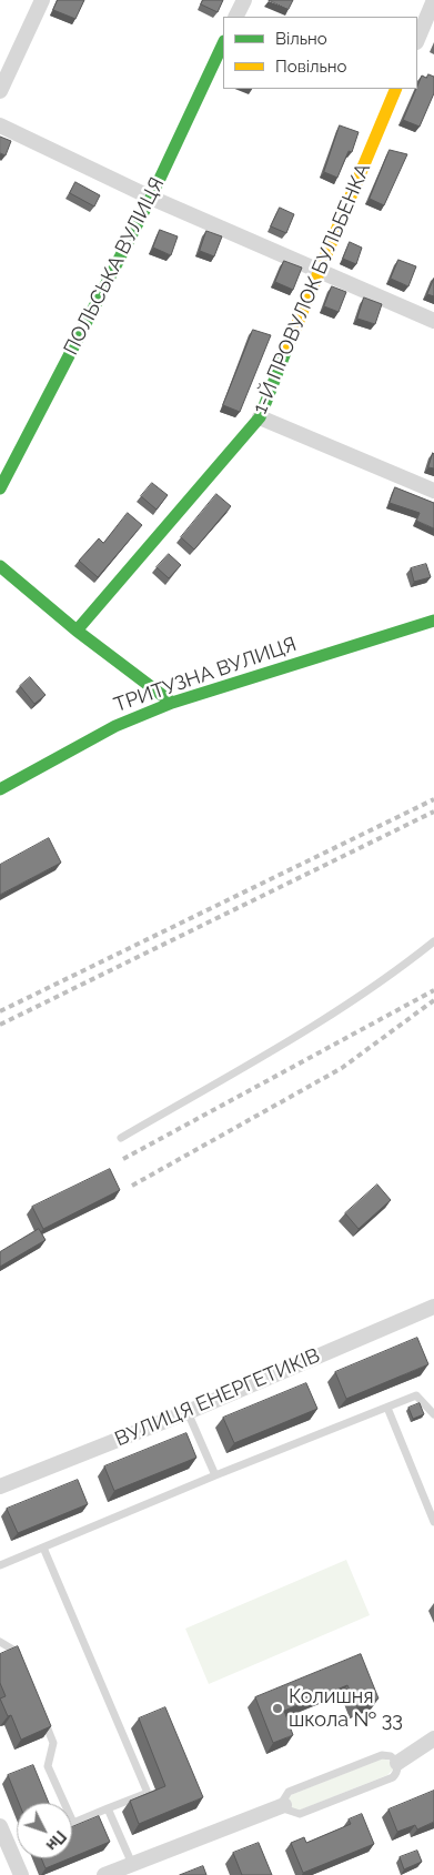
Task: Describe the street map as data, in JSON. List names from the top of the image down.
{
  "streets": {
    "street": [
      "ПОЛЬСЬКА ВУЛИЦЯ",
      "1-Й ПРОВУЛОК БУЛЬБЕНКА",
      "ТРИТУЗНА ВУЛИЦЯ",
      "ВУЛИЦЯ ЕНЕРГЕТИКІВ"
    ]
  },
  "places": ["Колишня школа № 33"],
  "legend": ["Вільно", "Повільно"],
  "north": "bottom right"
}
